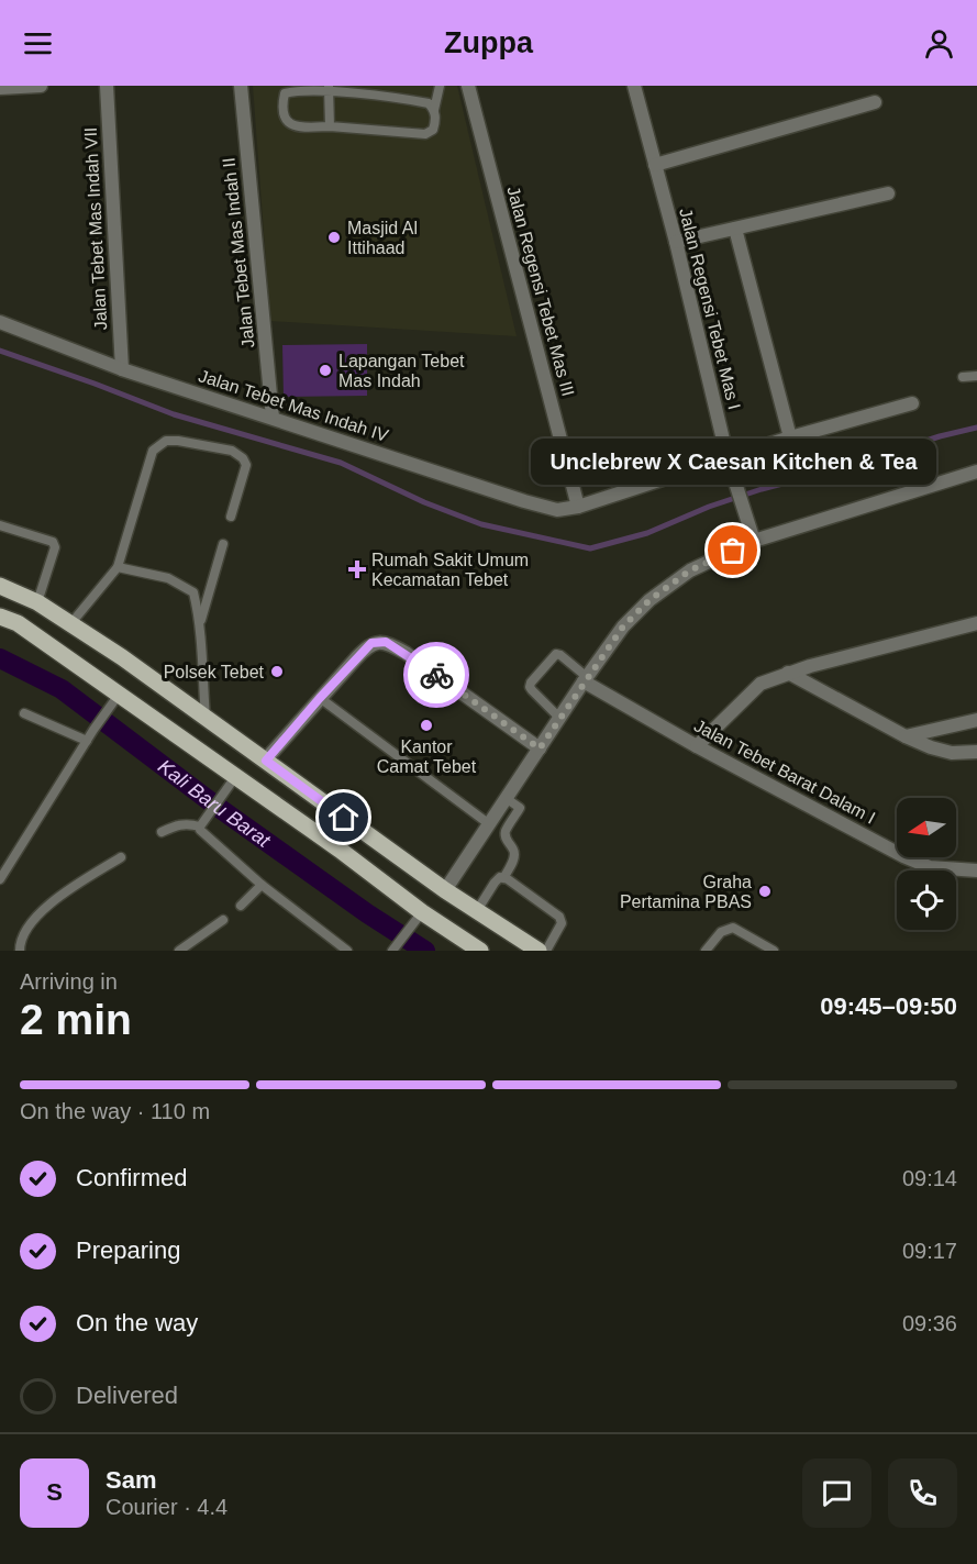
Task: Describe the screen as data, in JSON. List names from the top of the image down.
{
  "streets": {
    "street": [
      "Jalan Tebet Mas Indah VII",
      "Jalan Tebet Mas Indah II",
      "Jalan Regensi Tebet Mas III",
      "Jalan Regensi Tebet Mas I",
      "Jalan Tebet Mas Indah IV",
      "Jalan Tebet Barat Dalam I"
    ]
  },
  "crossings": [
    ["Jalan Tebet Mas Indah VII", "Jalan Tebet Mas Indah IV"],
    ["Jalan Tebet Mas Indah II", "Jalan Tebet Mas Indah IV"],
    ["Jalan Regensi Tebet Mas III", "Jalan Tebet Mas Indah IV"],
    ["Jalan Regensi Tebet Mas I", "Jalan Tebet Mas Indah IV"]
  ],
  "water": ["Kali Baru Barat"],
  "places": {
    "other": [
      "Masjid Al Ittihaad",
      "Lapangan Tebet Mas Indah",
      "Unclebrew X Caesan Kitchen & Tea",
      "Polsek Tebet",
      "Kantor Camat Tebet",
      "Graha Pertamina PBAS"
    ],
    "health": ["Rumah Sakit Umum Kecamatan Tebet"]
  },
  "north": "left",
  "page": {
    "header": "Zuppa",
    "bubble": "Unclebrew X Caesan Kitchen & Tea",
    "heading": ["2 min", "Arriving in", "09:45–09:50"],
    "panel": ["Sam", "Courier · 4.4"],
    "bar": "On the way · 110 m",
    "list": [
      ["Confirmed", "09:14"],
      ["Preparing", "09:17"],
      ["On the way", "09:36"],
      "Delivered"
    ],
    "round": "S"
  }
}
